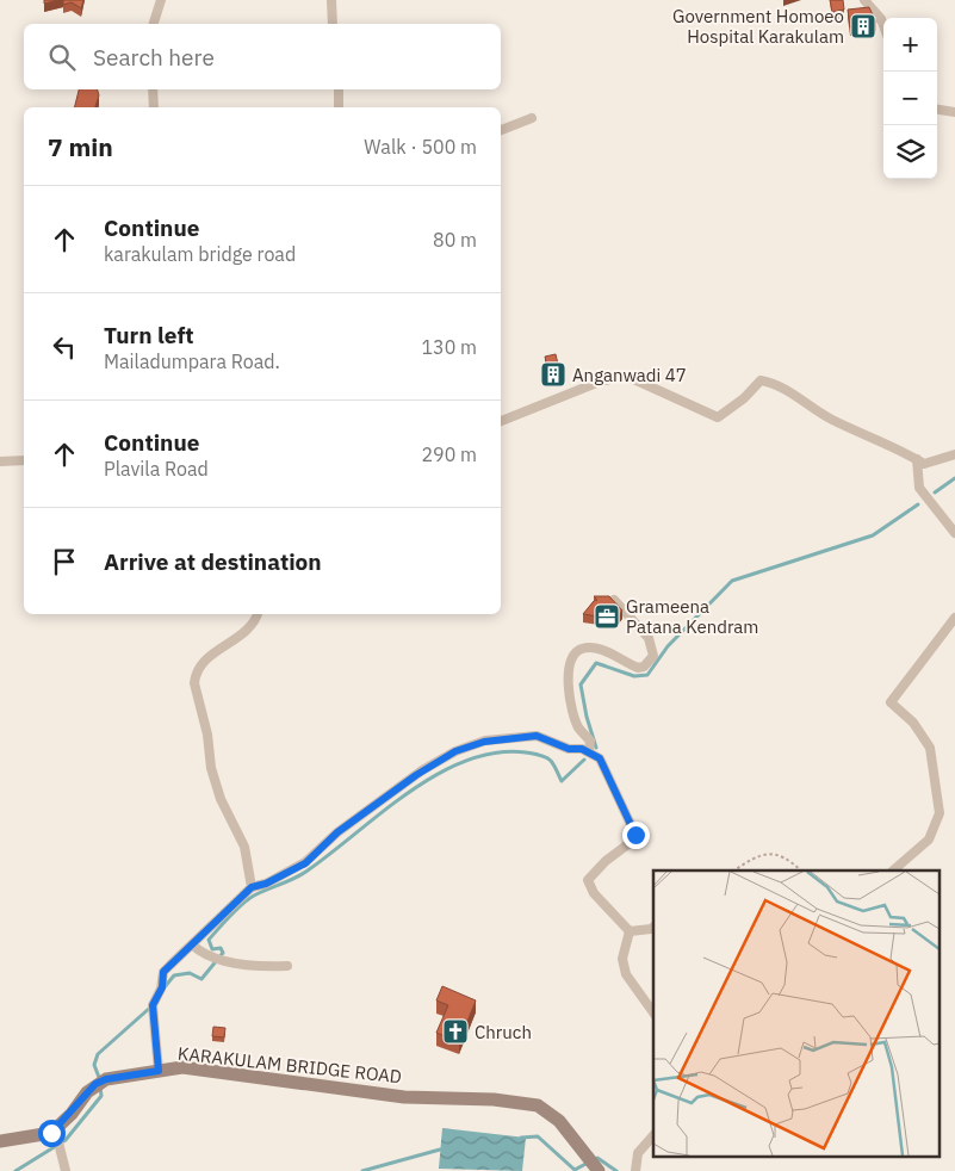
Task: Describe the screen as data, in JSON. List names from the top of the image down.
{
  "streets": {
    "main road": ["KARAKULAM BRIDGE ROAD"]
  },
  "places": {
    "building": ["Government Homoeo Hospital Karakulam", "Anganwadi 47"],
    "office": ["Grameena Patana Kendram"],
    "church": ["Chruch"]
  },
  "page": {
    "map_buttons": ["+", "−"],
    "search": "Search here",
    "heading": ["7 min", "Walk · 500 m"],
    "list": [
      ["Continue", "karakulam bridge road", "80 m"],
      ["Turn left", "Mailadumpara Road.", "130 m"],
      ["Continue", "Plavila Road", "290 m"],
      "Arrive at destination"
    ]
  }
}
